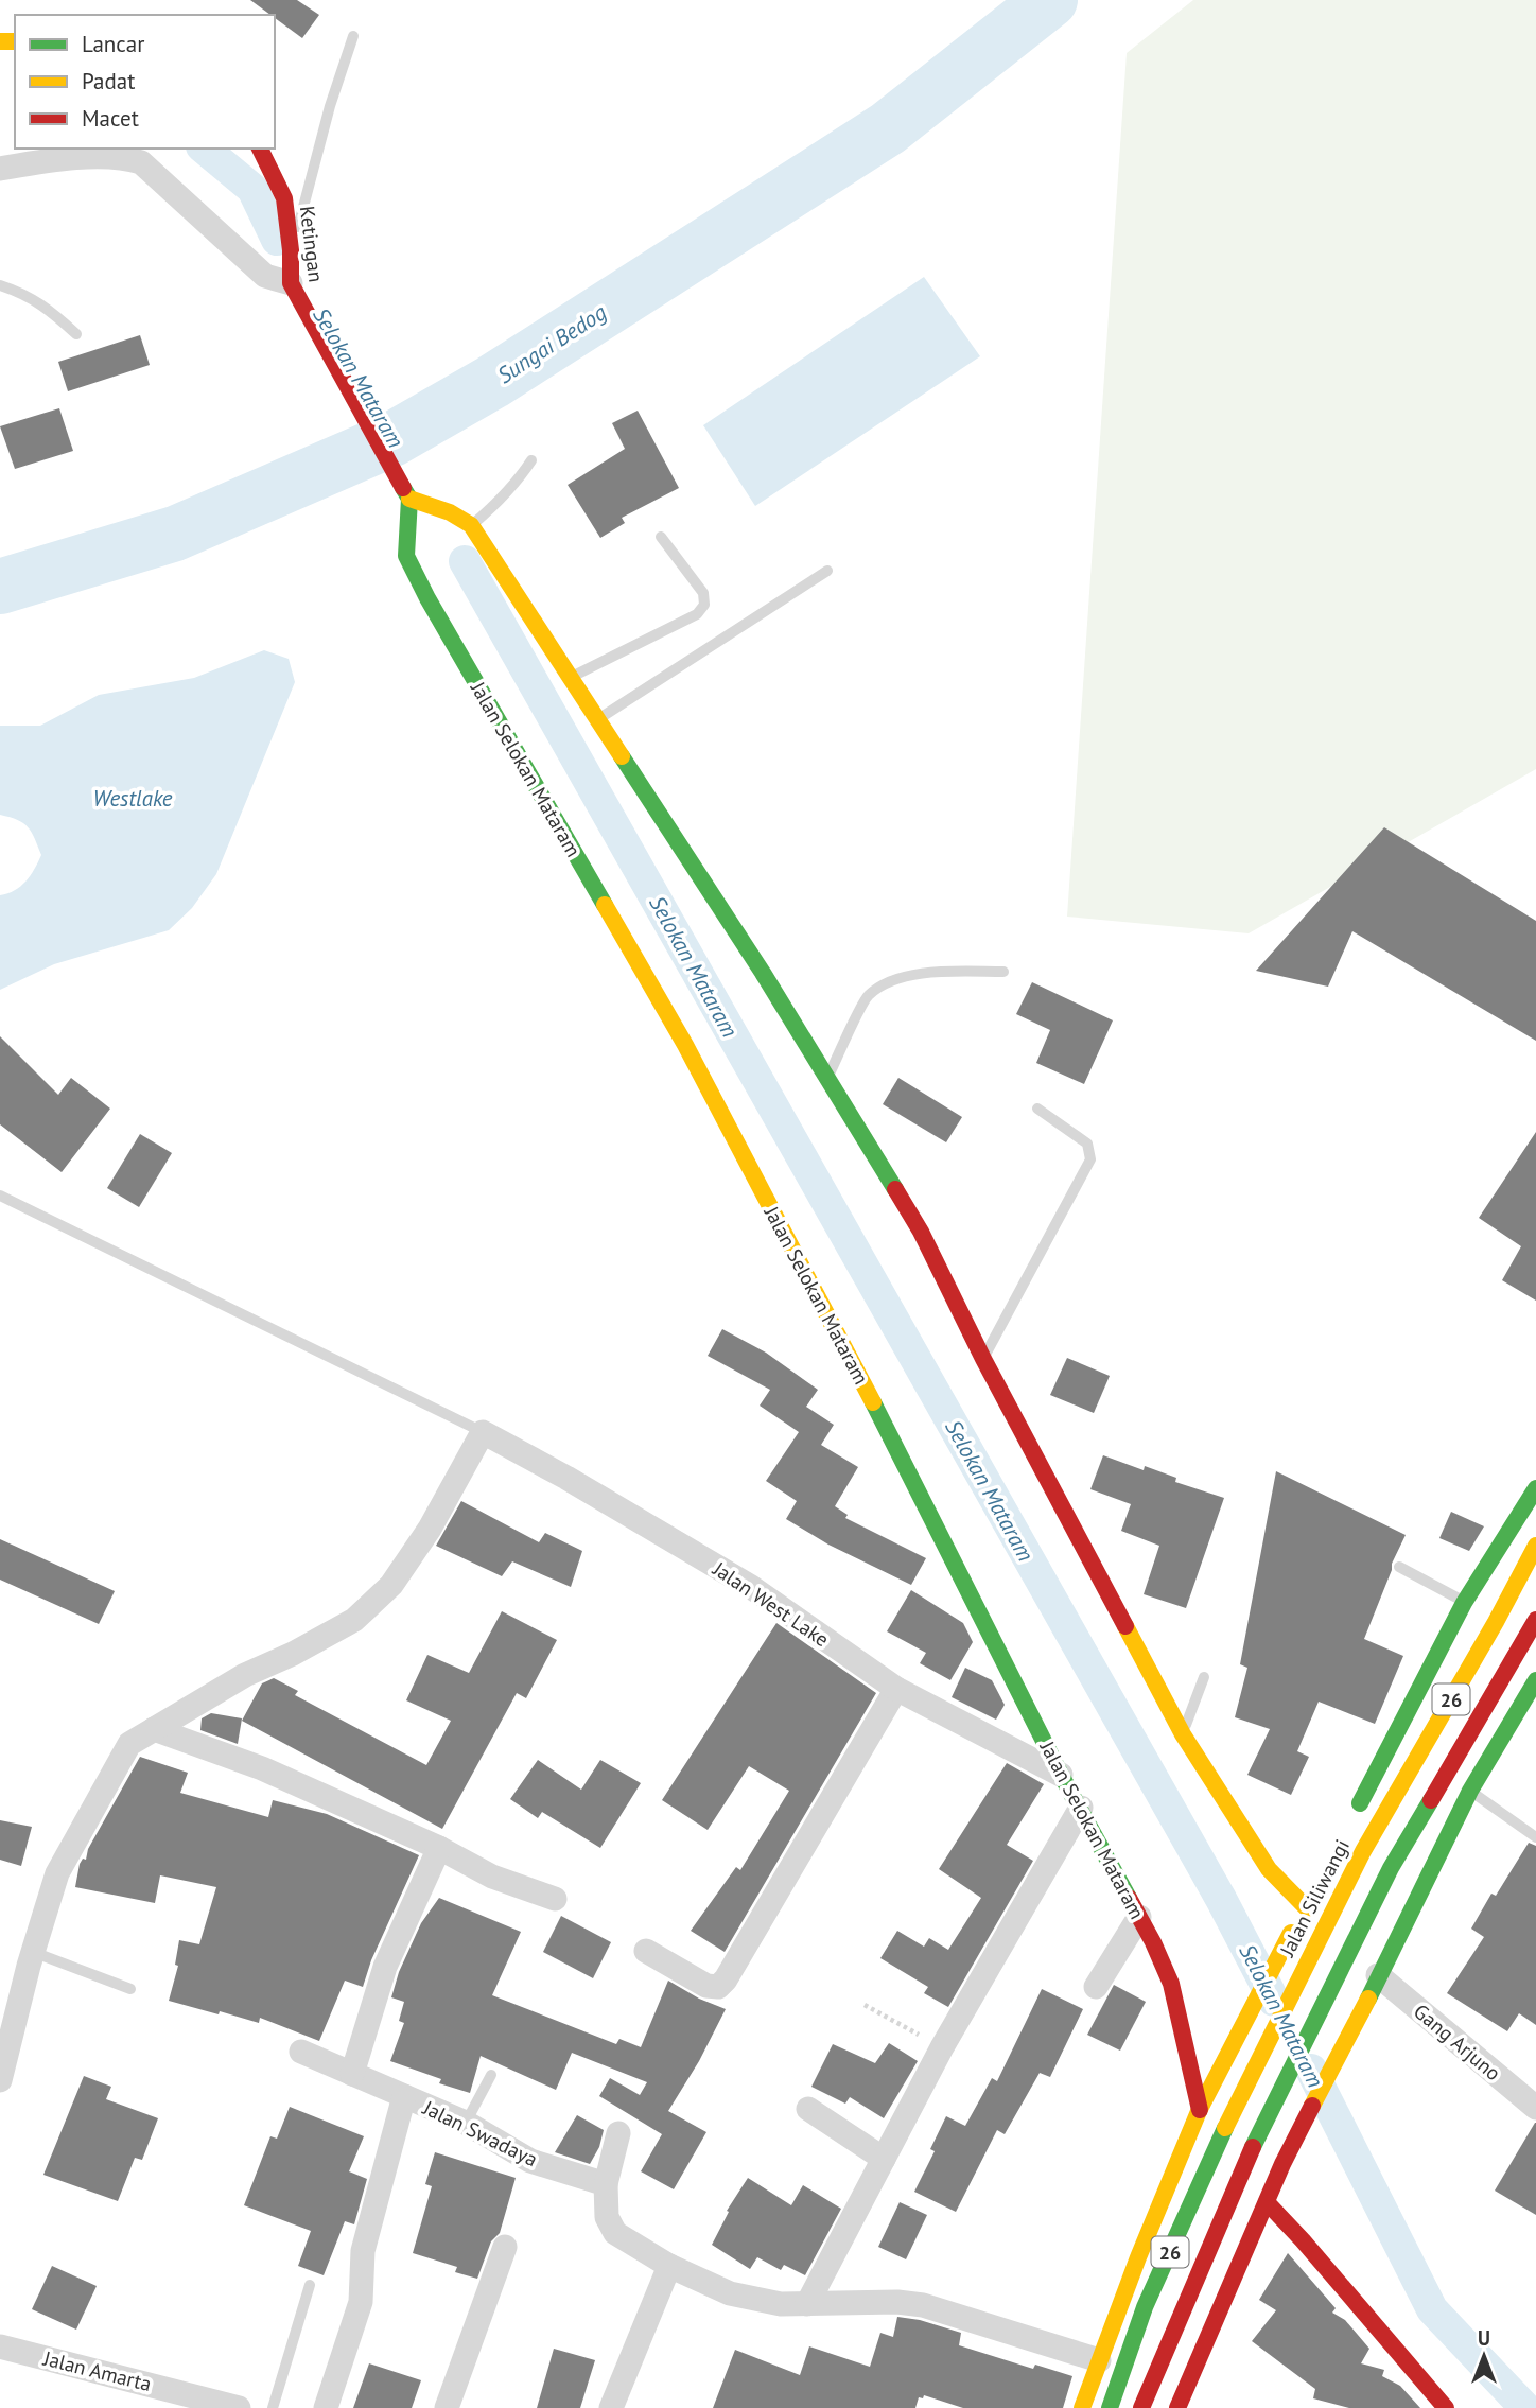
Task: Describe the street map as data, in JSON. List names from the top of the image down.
{
  "streets": {
    "main road": [
      "Ketingan",
      "Jalan Selokan Mataram",
      "26",
      "Jalan Siliwangi"
    ],
    "street": [
      "Jalan West Lake",
      "Gang Arjuno",
      "Jalan Swadaya",
      "Jalan Amarta"
    ]
  },
  "crossings": [
    ["Ketingan", "Jalan Selokan Mataram"],
    ["Jalan Selokan Mataram", "Jalan West Lake"]
  ],
  "water": ["Sungai Bedog", "Selokan Mataram", "Westlake"],
  "legend": ["Lancar", "Padat", "Macet"],
  "north": "top"
}
